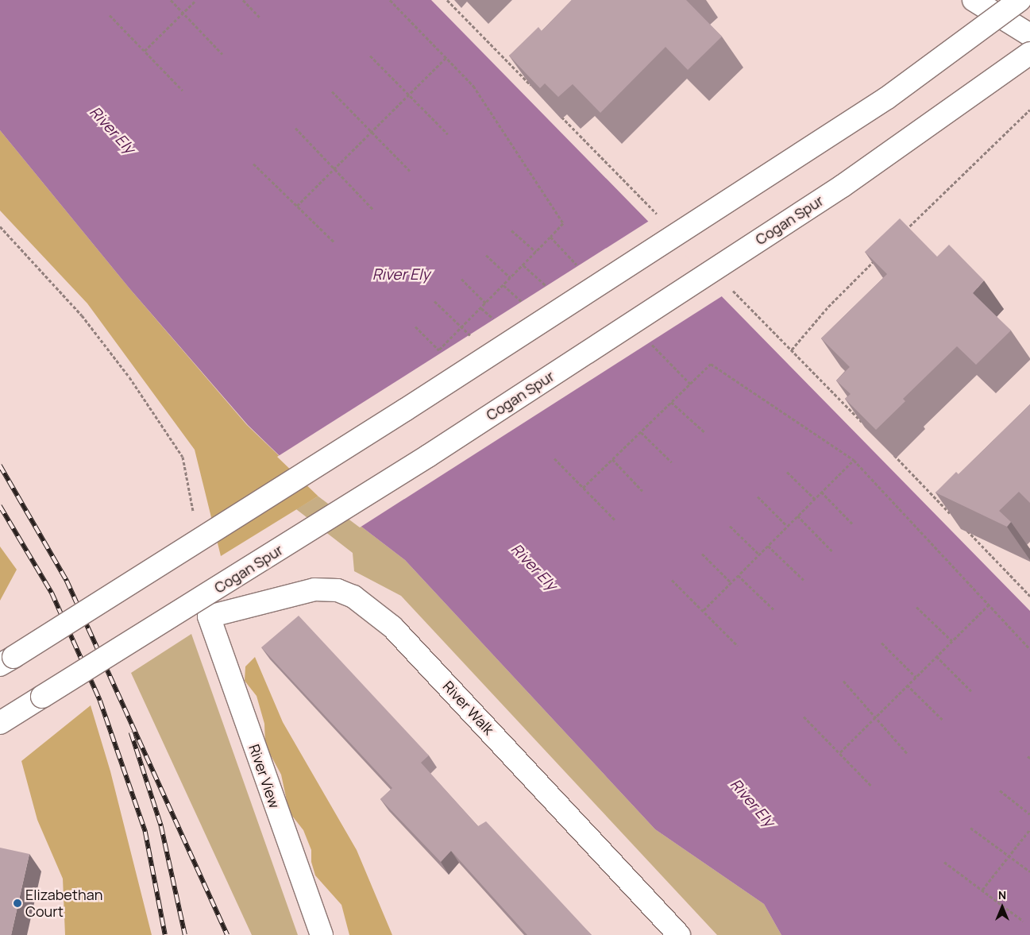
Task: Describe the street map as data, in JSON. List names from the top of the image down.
{
  "streets": {
    "main road": ["Cogan Spur", "River Walk", "River View"]
  },
  "crossings": [
    ["River Walk", "River View"]
  ],
  "water": ["River Ely"],
  "places": ["Elizabethan Court"],
  "north": "top"
}
